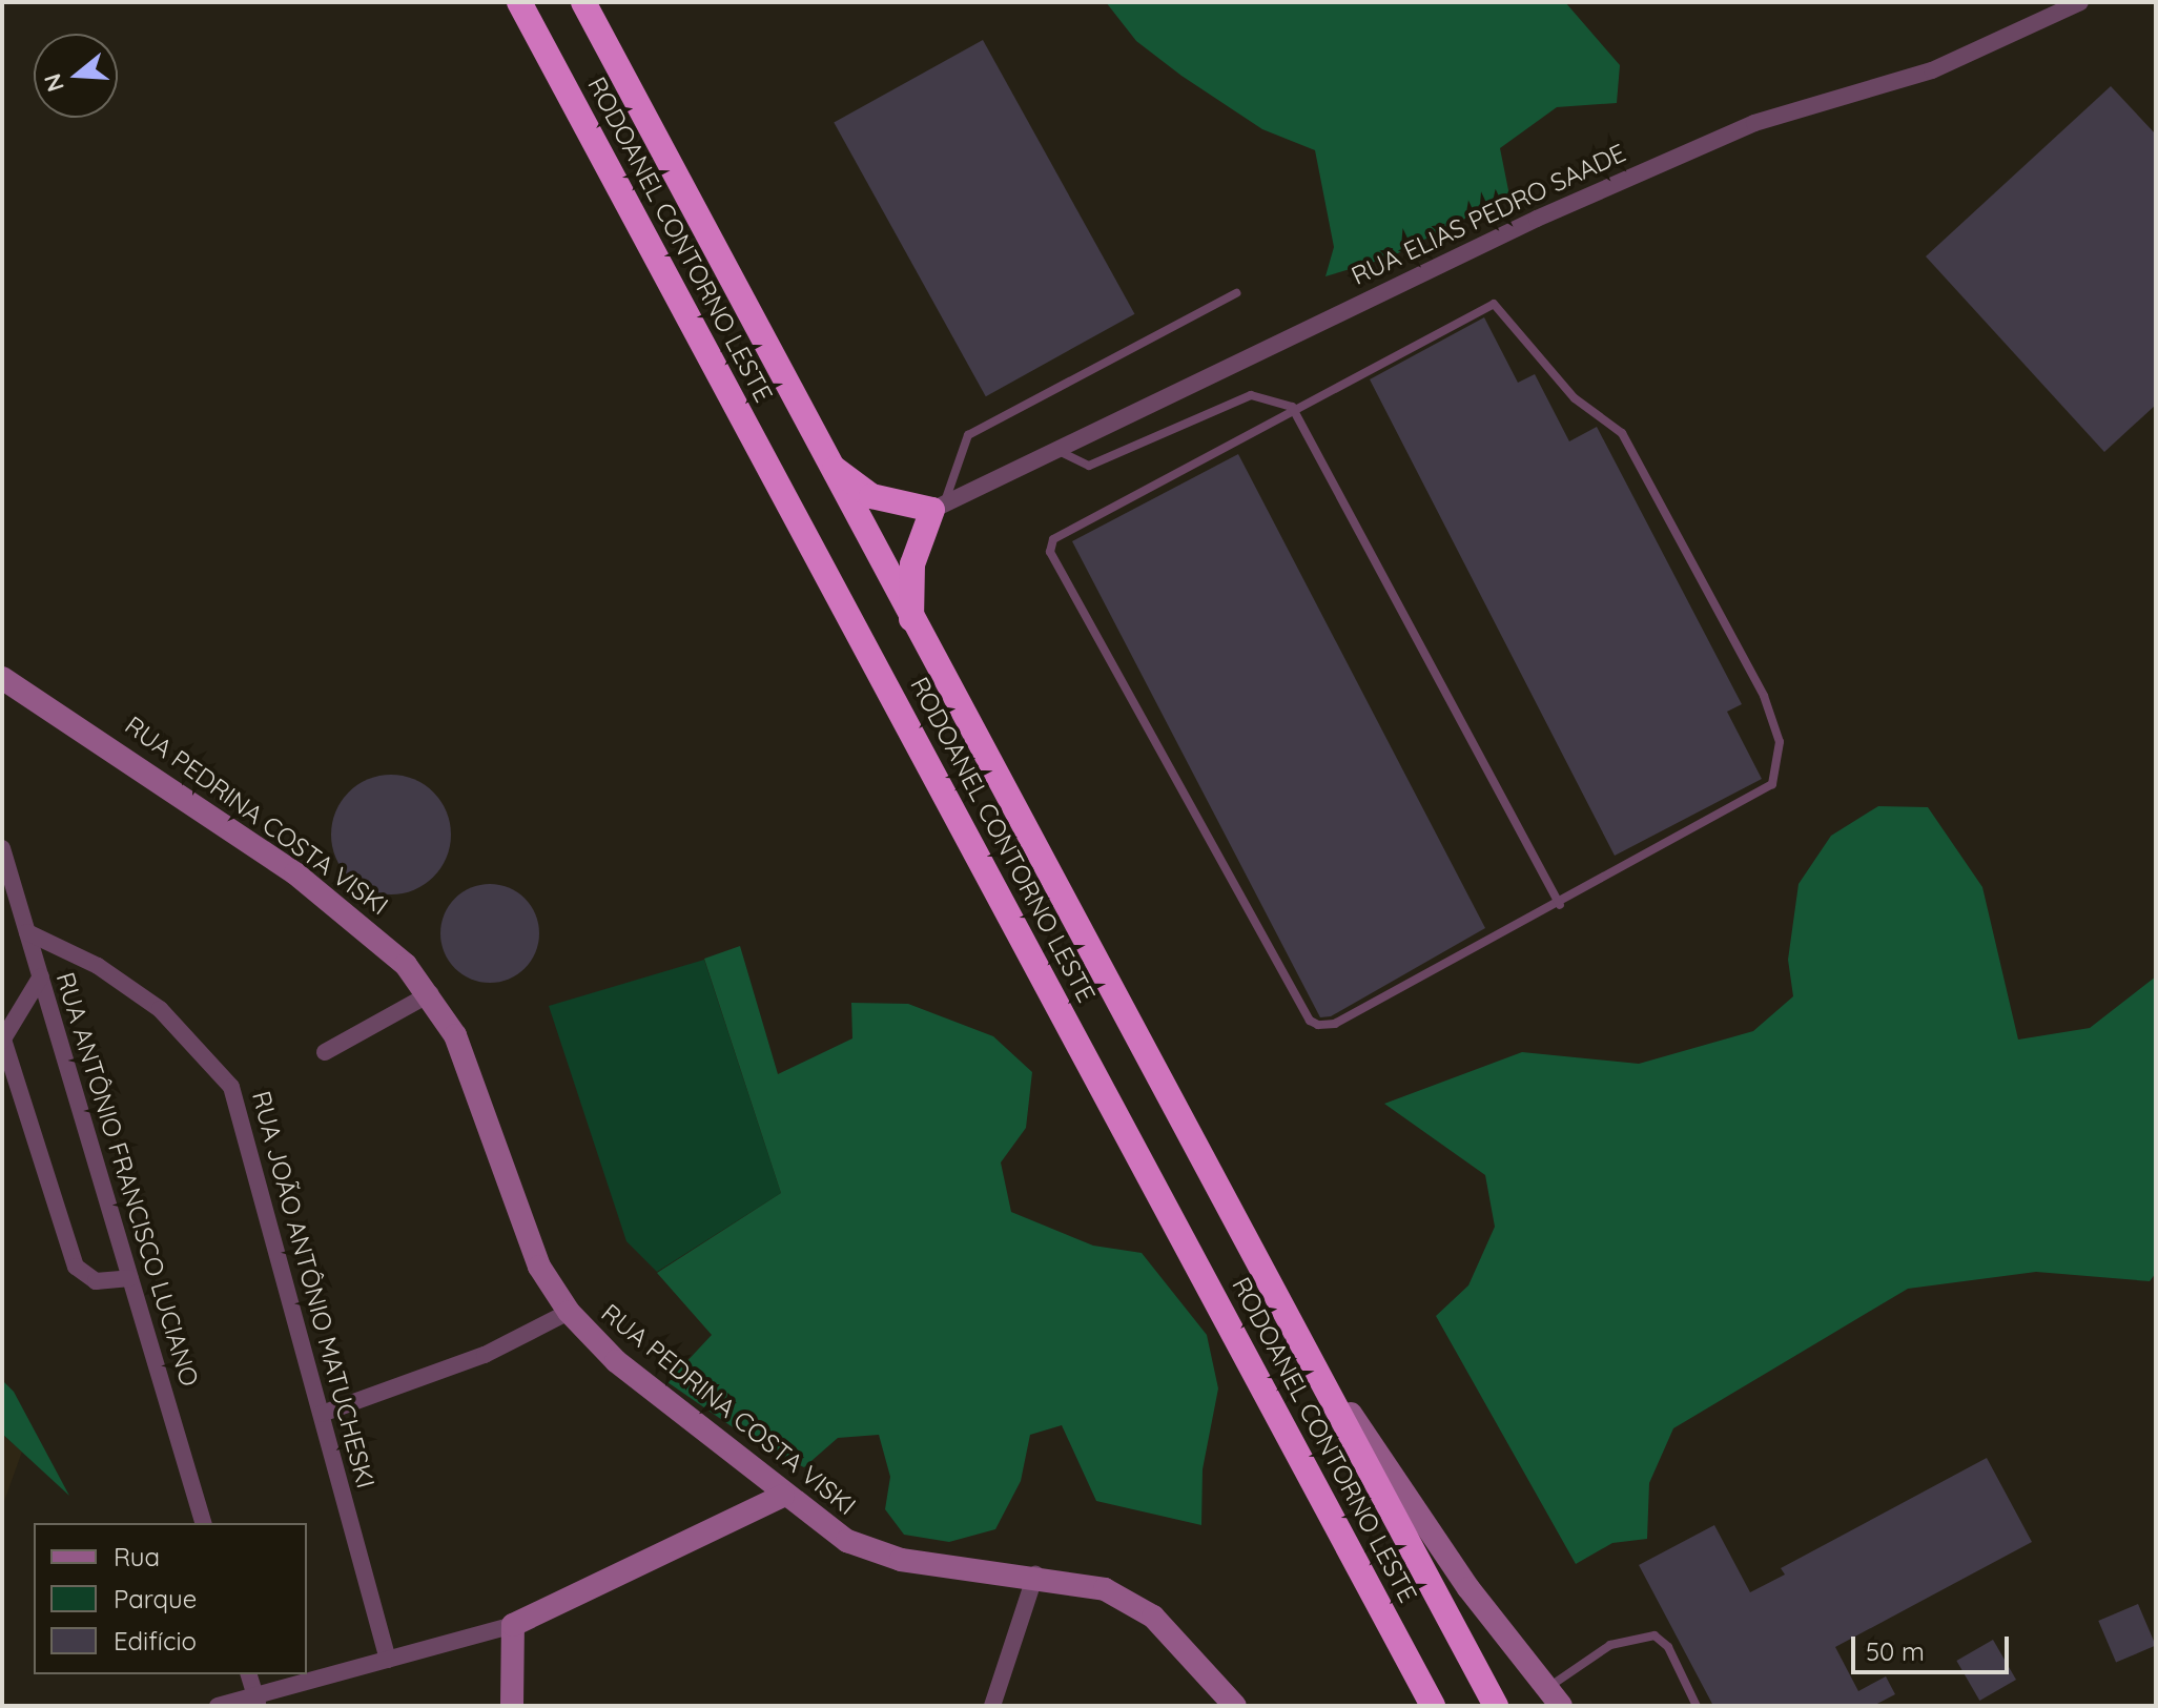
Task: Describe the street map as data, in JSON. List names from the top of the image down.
{
  "streets": {
    "highway": ["RODOANEL CONTORNO LESTE"],
    "street": [
      "RUA ELIAS PEDRO SAADE",
      "RUA PEDRINA COSTA VISKI",
      "RUA ANTÔNIO FRANCISCO LUCIANO",
      "RUA JOÃO ANTÔNIO MATUCHESKI"
    ]
  },
  "crossings": [
    ["RUA ANTÔNIO FRANCISCO LUCIANO", "RUA JOÃO ANTÔNIO MATUCHESKI"]
  ],
  "legend": ["Rua", "Parque", "Edifício"],
  "scale_bar": "50 m",
  "north": "left"
}
